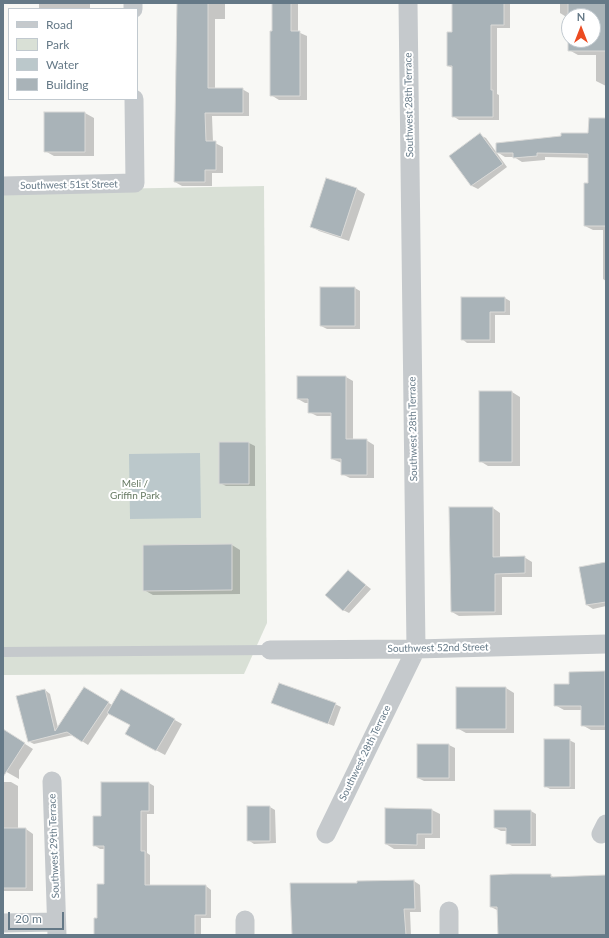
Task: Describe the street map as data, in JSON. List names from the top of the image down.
{
  "streets": {
    "street": [
      "Southwest 28th Terrace",
      "Southwest 51st Street",
      "Southwest 52nd Street",
      "Southwest 29th Terrace"
    ]
  },
  "crossings": [
    ["Southwest 28th Terrace", "Southwest 52nd Street"]
  ],
  "parks": ["Meli / Griffin Park"],
  "legend": [
    "Road",
    "Park",
    "Water",
    "Building"
  ],
  "scale_bar": "20 m",
  "north": "top"
}
